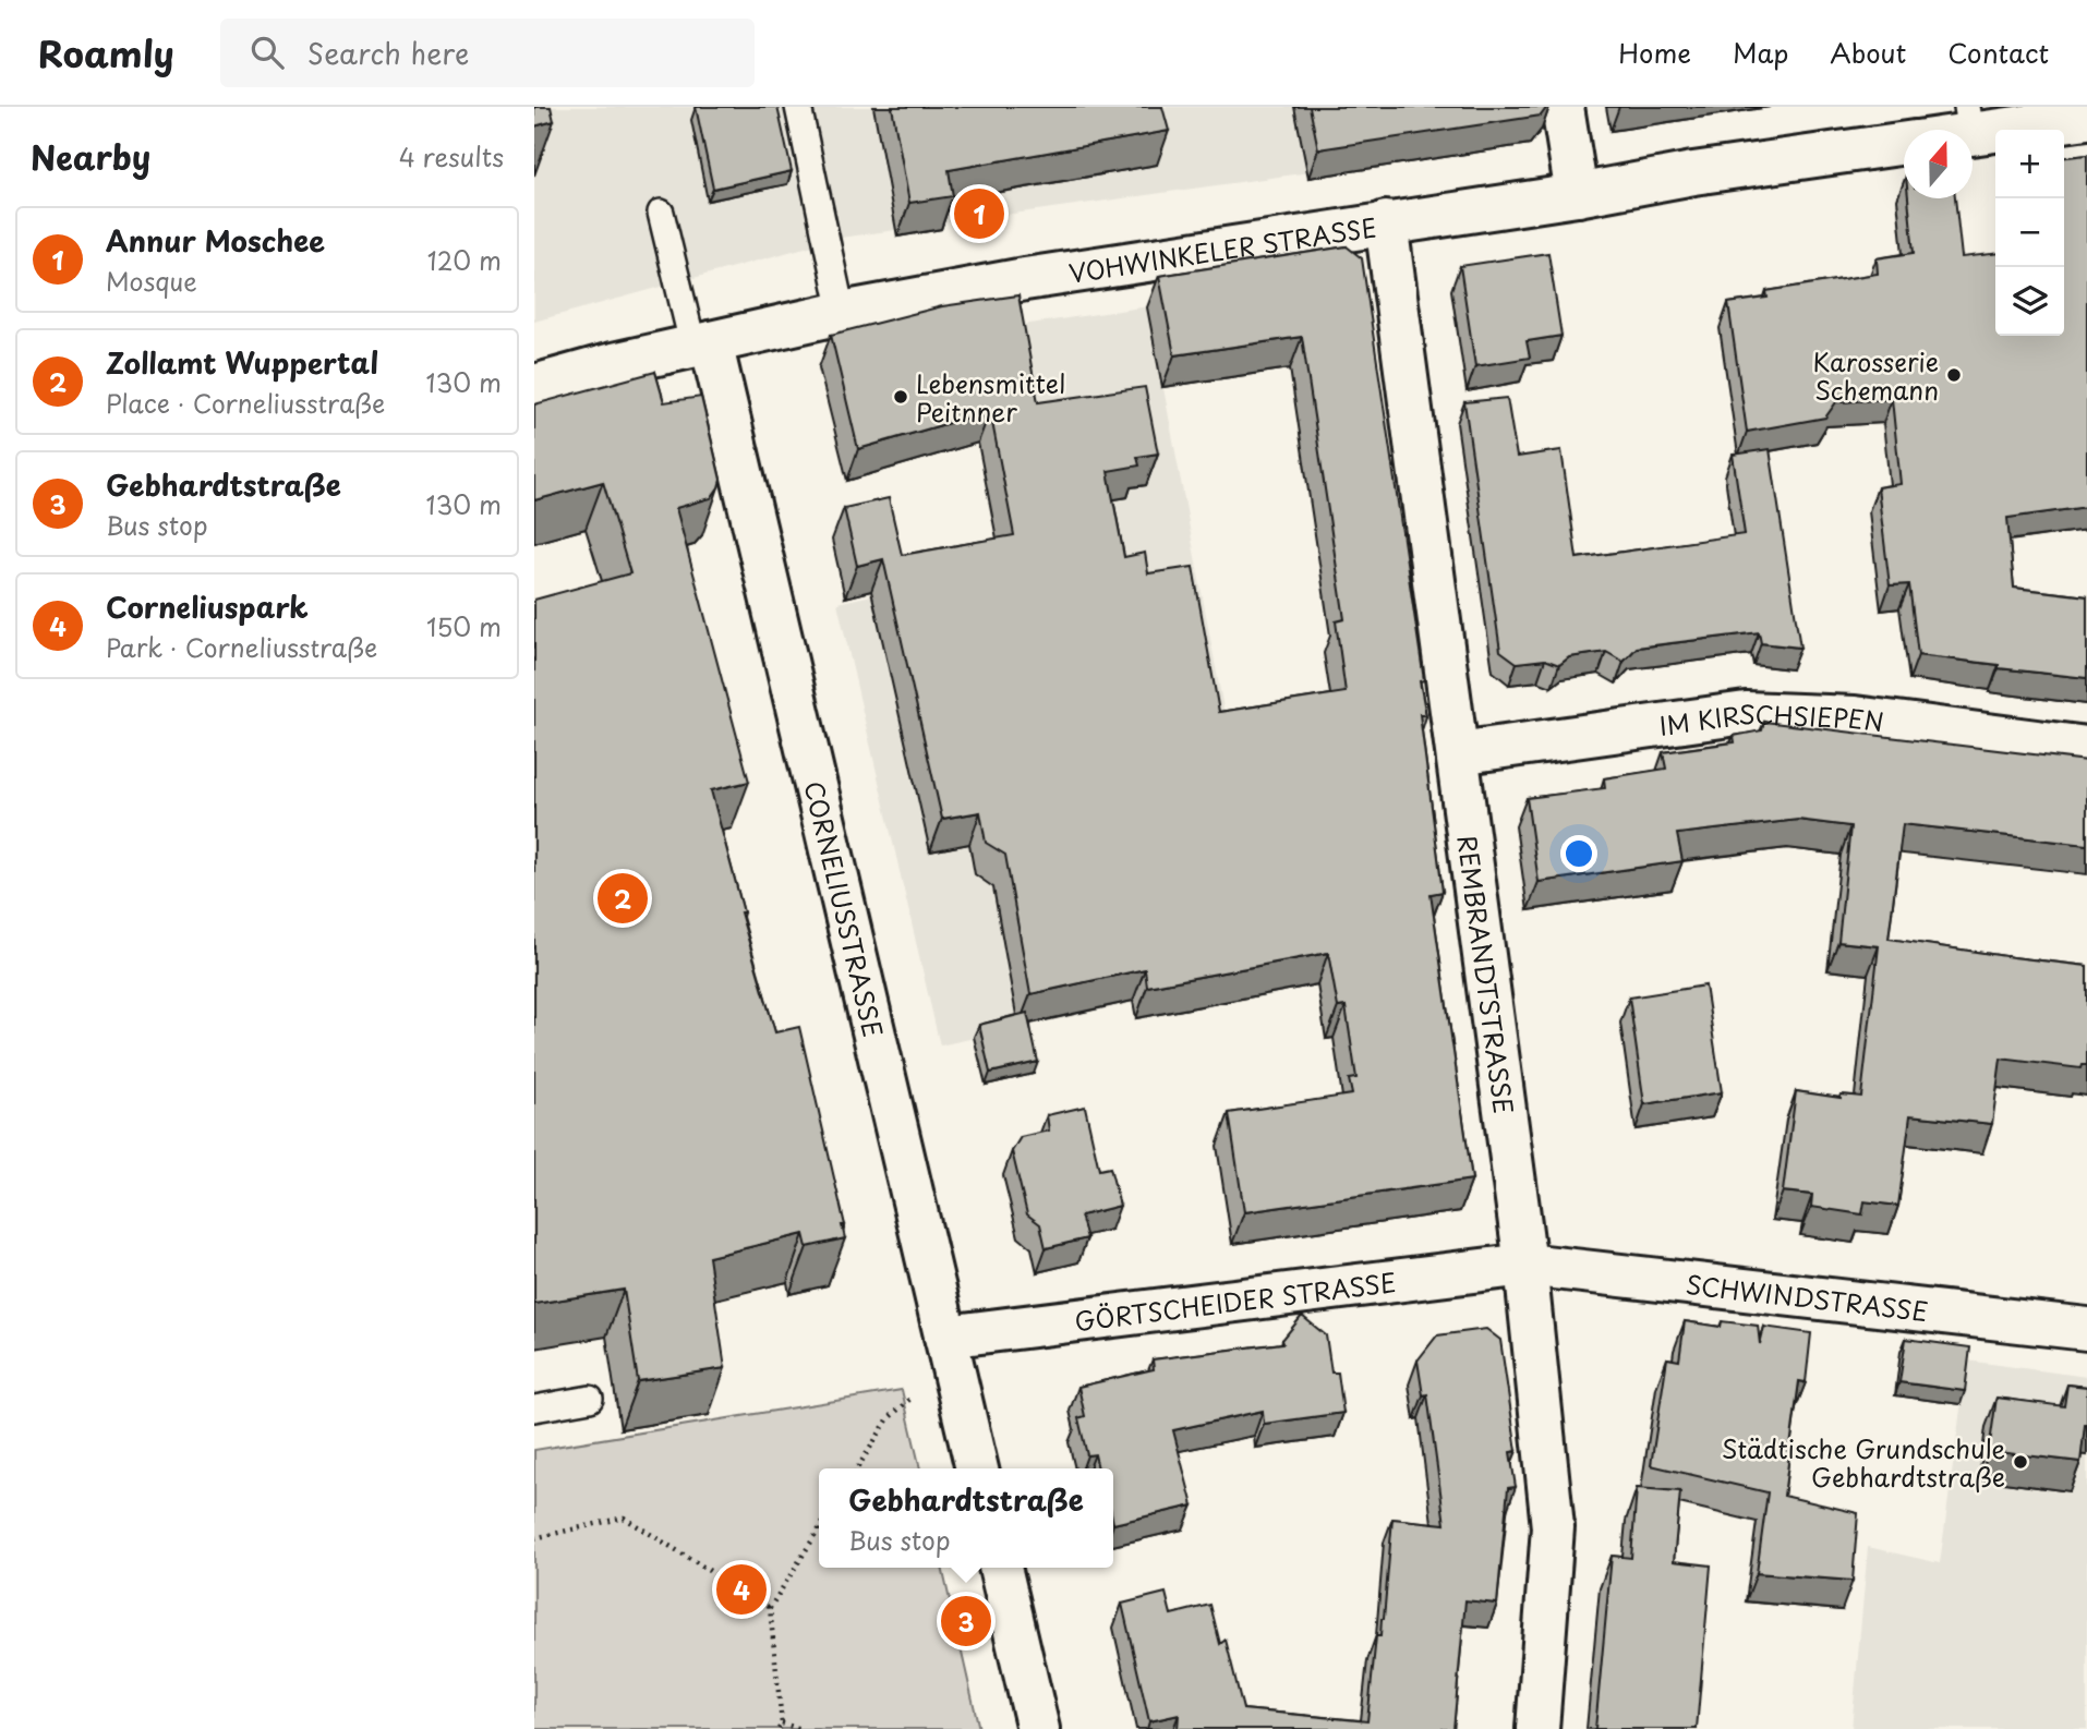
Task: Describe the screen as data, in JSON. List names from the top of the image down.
{
  "streets": {
    "street": [
      "VOHWINKELER STRASSE",
      "IM KIRSCHSIEPEN",
      "CORNELIUSSTRASSE",
      "REMBRANDTSTRASSE",
      "SCHWINDSTRASSE",
      "GÖRTSCHEIDER STRASSE"
    ]
  },
  "crossings": [
    ["VOHWINKELER STRASSE", "CORNELIUSSTRASSE"],
    ["VOHWINKELER STRASSE", "REMBRANDTSTRASSE"],
    ["IM KIRSCHSIEPEN", "REMBRANDTSTRASSE"],
    ["CORNELIUSSTRASSE", "GÖRTSCHEIDER STRASSE"],
    ["REMBRANDTSTRASSE", "SCHWINDSTRASSE"],
    ["REMBRANDTSTRASSE", "GÖRTSCHEIDER STRASSE"],
    ["SCHWINDSTRASSE", "GÖRTSCHEIDER STRASSE"]
  ],
  "places": ["Karosserie Schemann", "Lebensmittel Peitnner", "Städtische Grundschule Gebhardtstraße"],
  "north": "top",
  "page": {
    "header": "Roamly",
    "search": "Search here",
    "nav": [
      "Home",
      "Map",
      "About",
      "Contact"
    ],
    "heading": ["Nearby", "4 results"],
    "map_buttons": ["+", "−"],
    "pins": [
      "1",
      "2",
      "4",
      "3"
    ],
    "list": [
      {
        "mark": "1",
        "name": "Annur Moschee",
        "note": "Mosque",
        "value": "120 m"
      },
      {
        "mark": "2",
        "name": "Zollamt Wuppertal",
        "note": "Place · Corneliusstraße",
        "value": "130 m"
      },
      {
        "mark": "3",
        "name": "Gebhardtstraße",
        "note": "Bus stop",
        "value": "130 m"
      },
      {
        "mark": "4",
        "name": "Corneliuspark",
        "note": "Park · Corneliusstraße",
        "value": "150 m"
      }
    ],
    "popup": ["Gebhardtstraße", "Bus stop"]
  }
}
